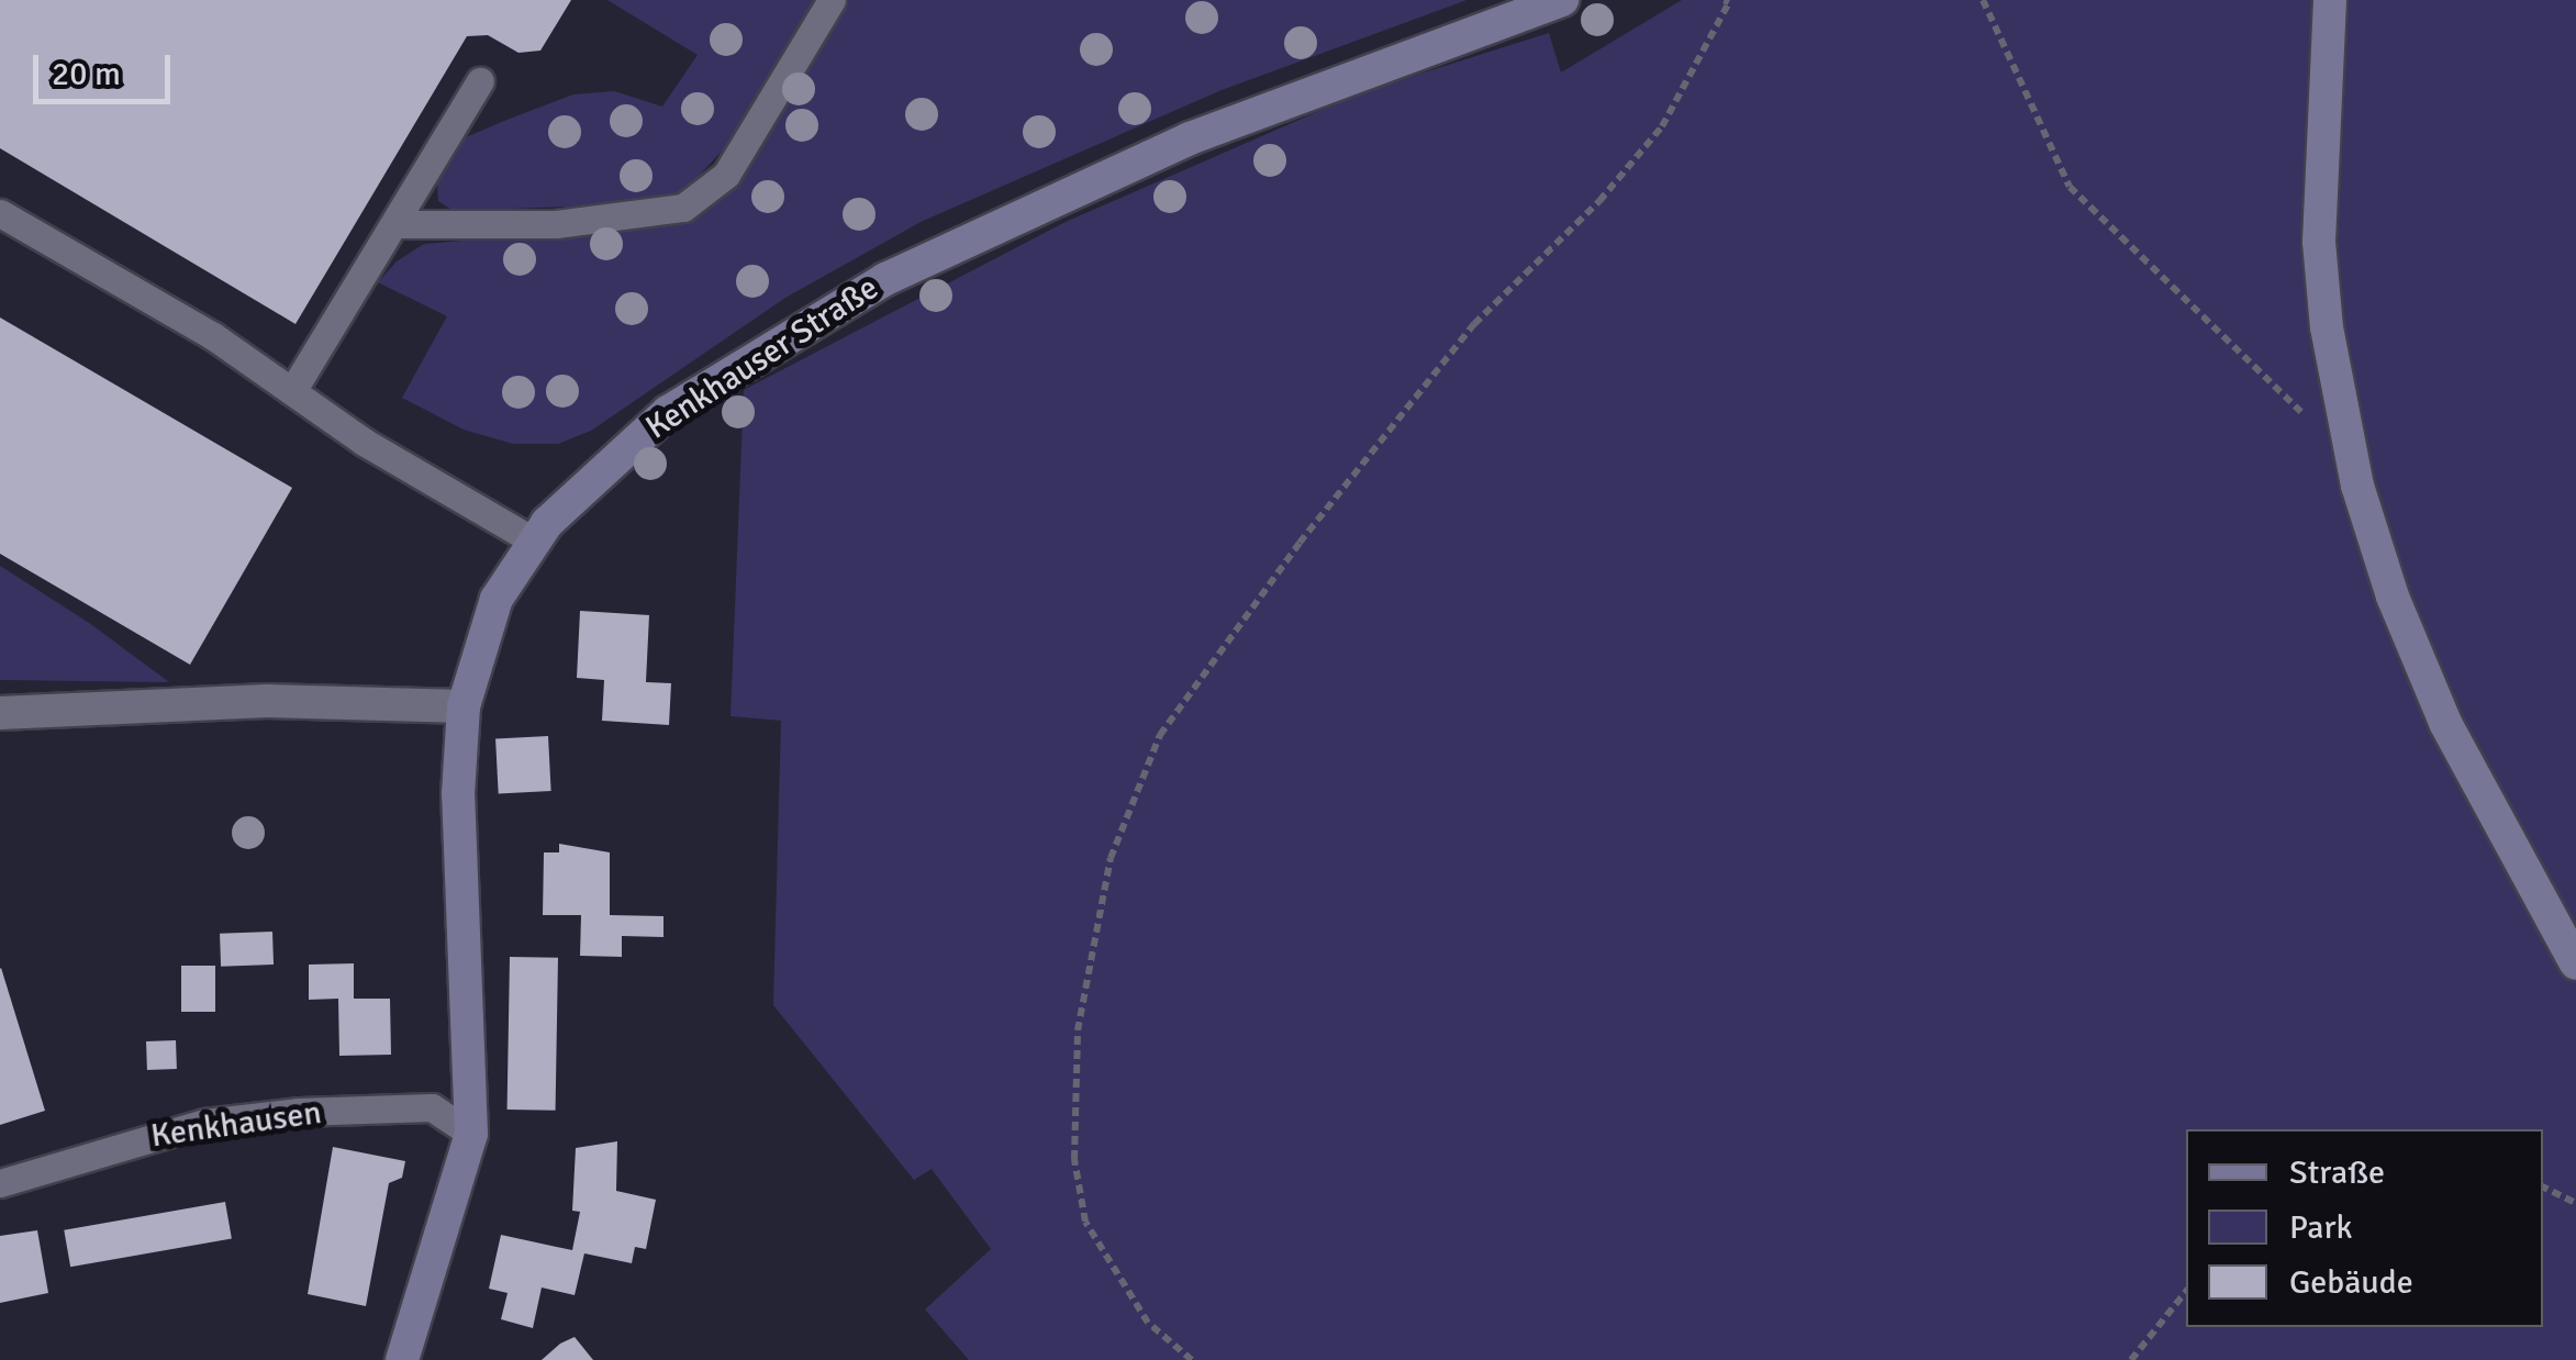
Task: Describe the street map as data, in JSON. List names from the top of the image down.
{
  "streets": {
    "street": ["Kenkhauser Straße"],
    "lane": ["Kenkhausen"]
  },
  "crossings": [
    ["Kenkhauser Straße", "Kenkhausen"]
  ],
  "legend": ["Straße", "Park", "Gebäude"],
  "scale_bar": "20 m"
}
